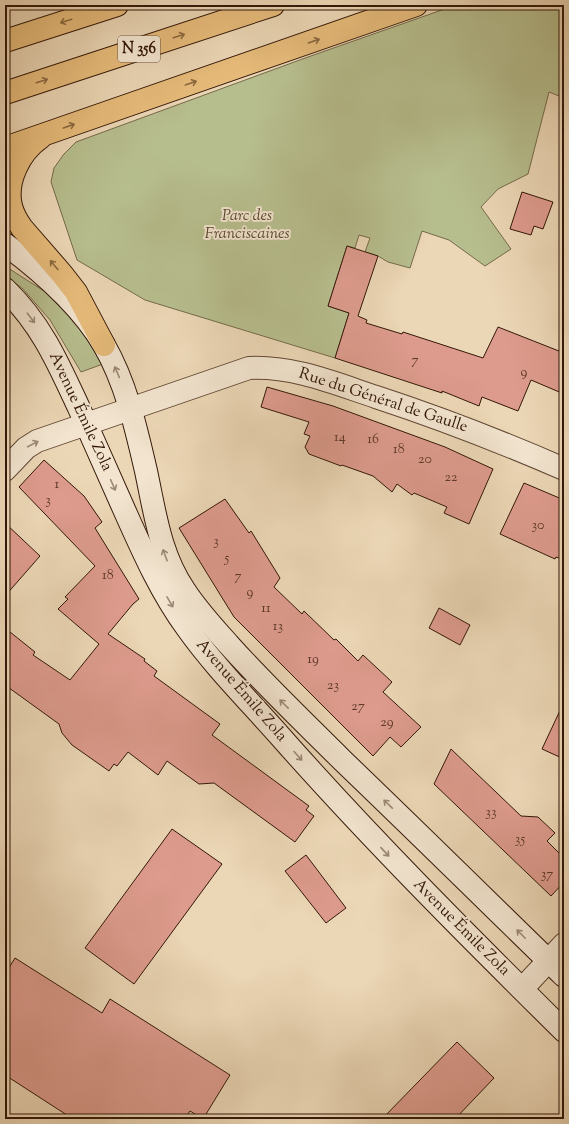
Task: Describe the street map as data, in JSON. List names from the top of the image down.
{
  "streets": {
    "highway": ["N 356"],
    "main road": ["Rue du Général de Gaulle", "Avenue Émile Zola"]
  },
  "crossings": [
    ["Rue du Général de Gaulle", "Avenue Émile Zola"]
  ],
  "parks": ["Parc des Franciscaines"],
  "house_numbers": [
    "7",
    "9",
    "14",
    "16",
    "18",
    "20",
    "22",
    "1",
    "3",
    "30",
    "3",
    "5",
    "18",
    "7",
    "9",
    "11",
    "13",
    "19",
    "23",
    "27",
    "29",
    "33",
    "35",
    "37"
  ]
}
